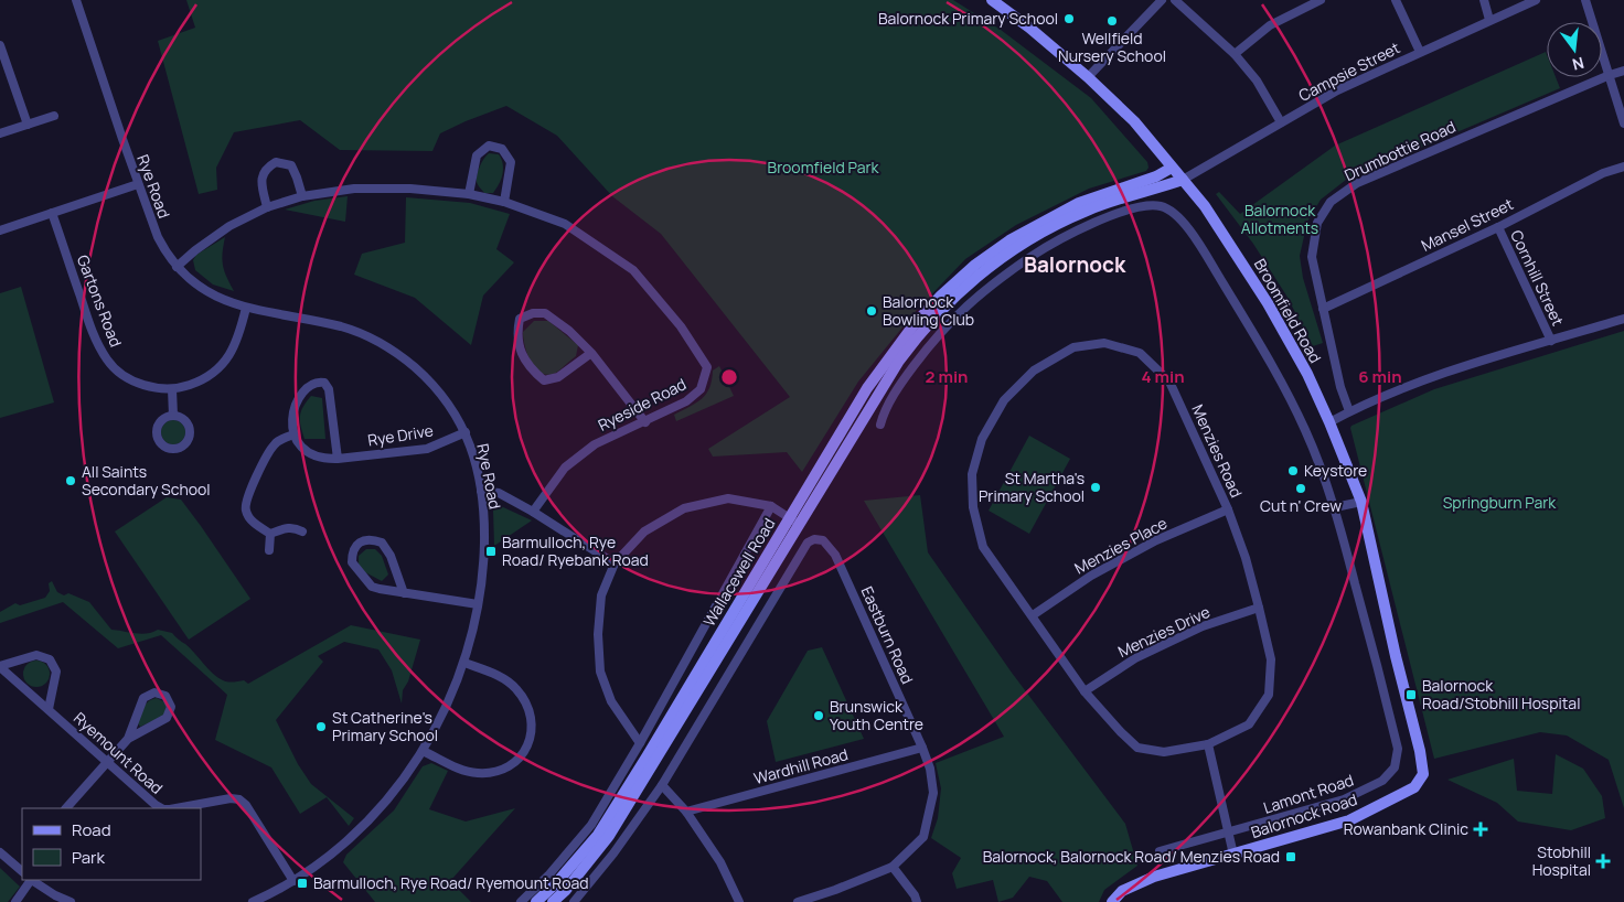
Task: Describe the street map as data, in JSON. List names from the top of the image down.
{
  "streets": {
    "street": [
      "Campsie Street",
      "Drumbottie Road",
      "Rye Road",
      "Mansel Street",
      "Cornhill Street",
      "Gartons Road",
      "Broomfield Road",
      "Ryeside Road",
      "Rye Drive",
      "Menzies Road",
      "Menzies Place",
      "Wallacewell Road",
      "Menzies Drive",
      "Eastburn Road",
      "Ryemount Road",
      "Wardhill Road",
      "Lamont Road",
      "Balornock Road"
    ]
  },
  "crossings": [
    ["Campsie Street", "Broomfield Road"],
    ["Campsie Street", "Wallacewell Road"],
    ["Drumbottie Road", "Mansel Street"],
    ["Rye Road", "Gartons Road"],
    ["Rye Road", "Ryeside Road"],
    ["Rye Road", "Rye Drive"],
    ["Rye Road", "Ryemount Road"],
    ["Mansel Street", "Cornhill Street"],
    ["Broomfield Road", "Wallacewell Road"],
    ["Broomfield Road", "Balornock Road"],
    ["Menzies Road", "Menzies Place"],
    ["Menzies Road", "Menzies Drive"],
    ["Eastburn Road", "Wardhill Road"]
  ],
  "districts": ["Balornock"],
  "parks": ["Broomfield Park", "Balornock Allotments", "Springburn Park"],
  "places": {
    "other": [
      "Balornock Primary School",
      "Wellfield Nursery School",
      "Balornock Bowling Club",
      "Keystore",
      "All Saints Secondary School",
      "St Martha's Primary School",
      "Cut n' Crew",
      "Brunswick Youth Centre",
      "St Catherine's Primary School"
    ],
    "transit": [
      "Barmulloch, Rye Road/ Ryebank Road",
      "Balornock Road/Stobhill Hospital",
      "Balornock, Balornock Road/ Menzies Road",
      "Barmulloch, Rye Road/ Ryemount Road"
    ],
    "health": ["Rowanbank Clinic", "Stobhill Hospital"]
  },
  "legend": ["Road", "Park"],
  "north": "bottom",
  "rings": ["2 min", "4 min", "6 min"]
}
